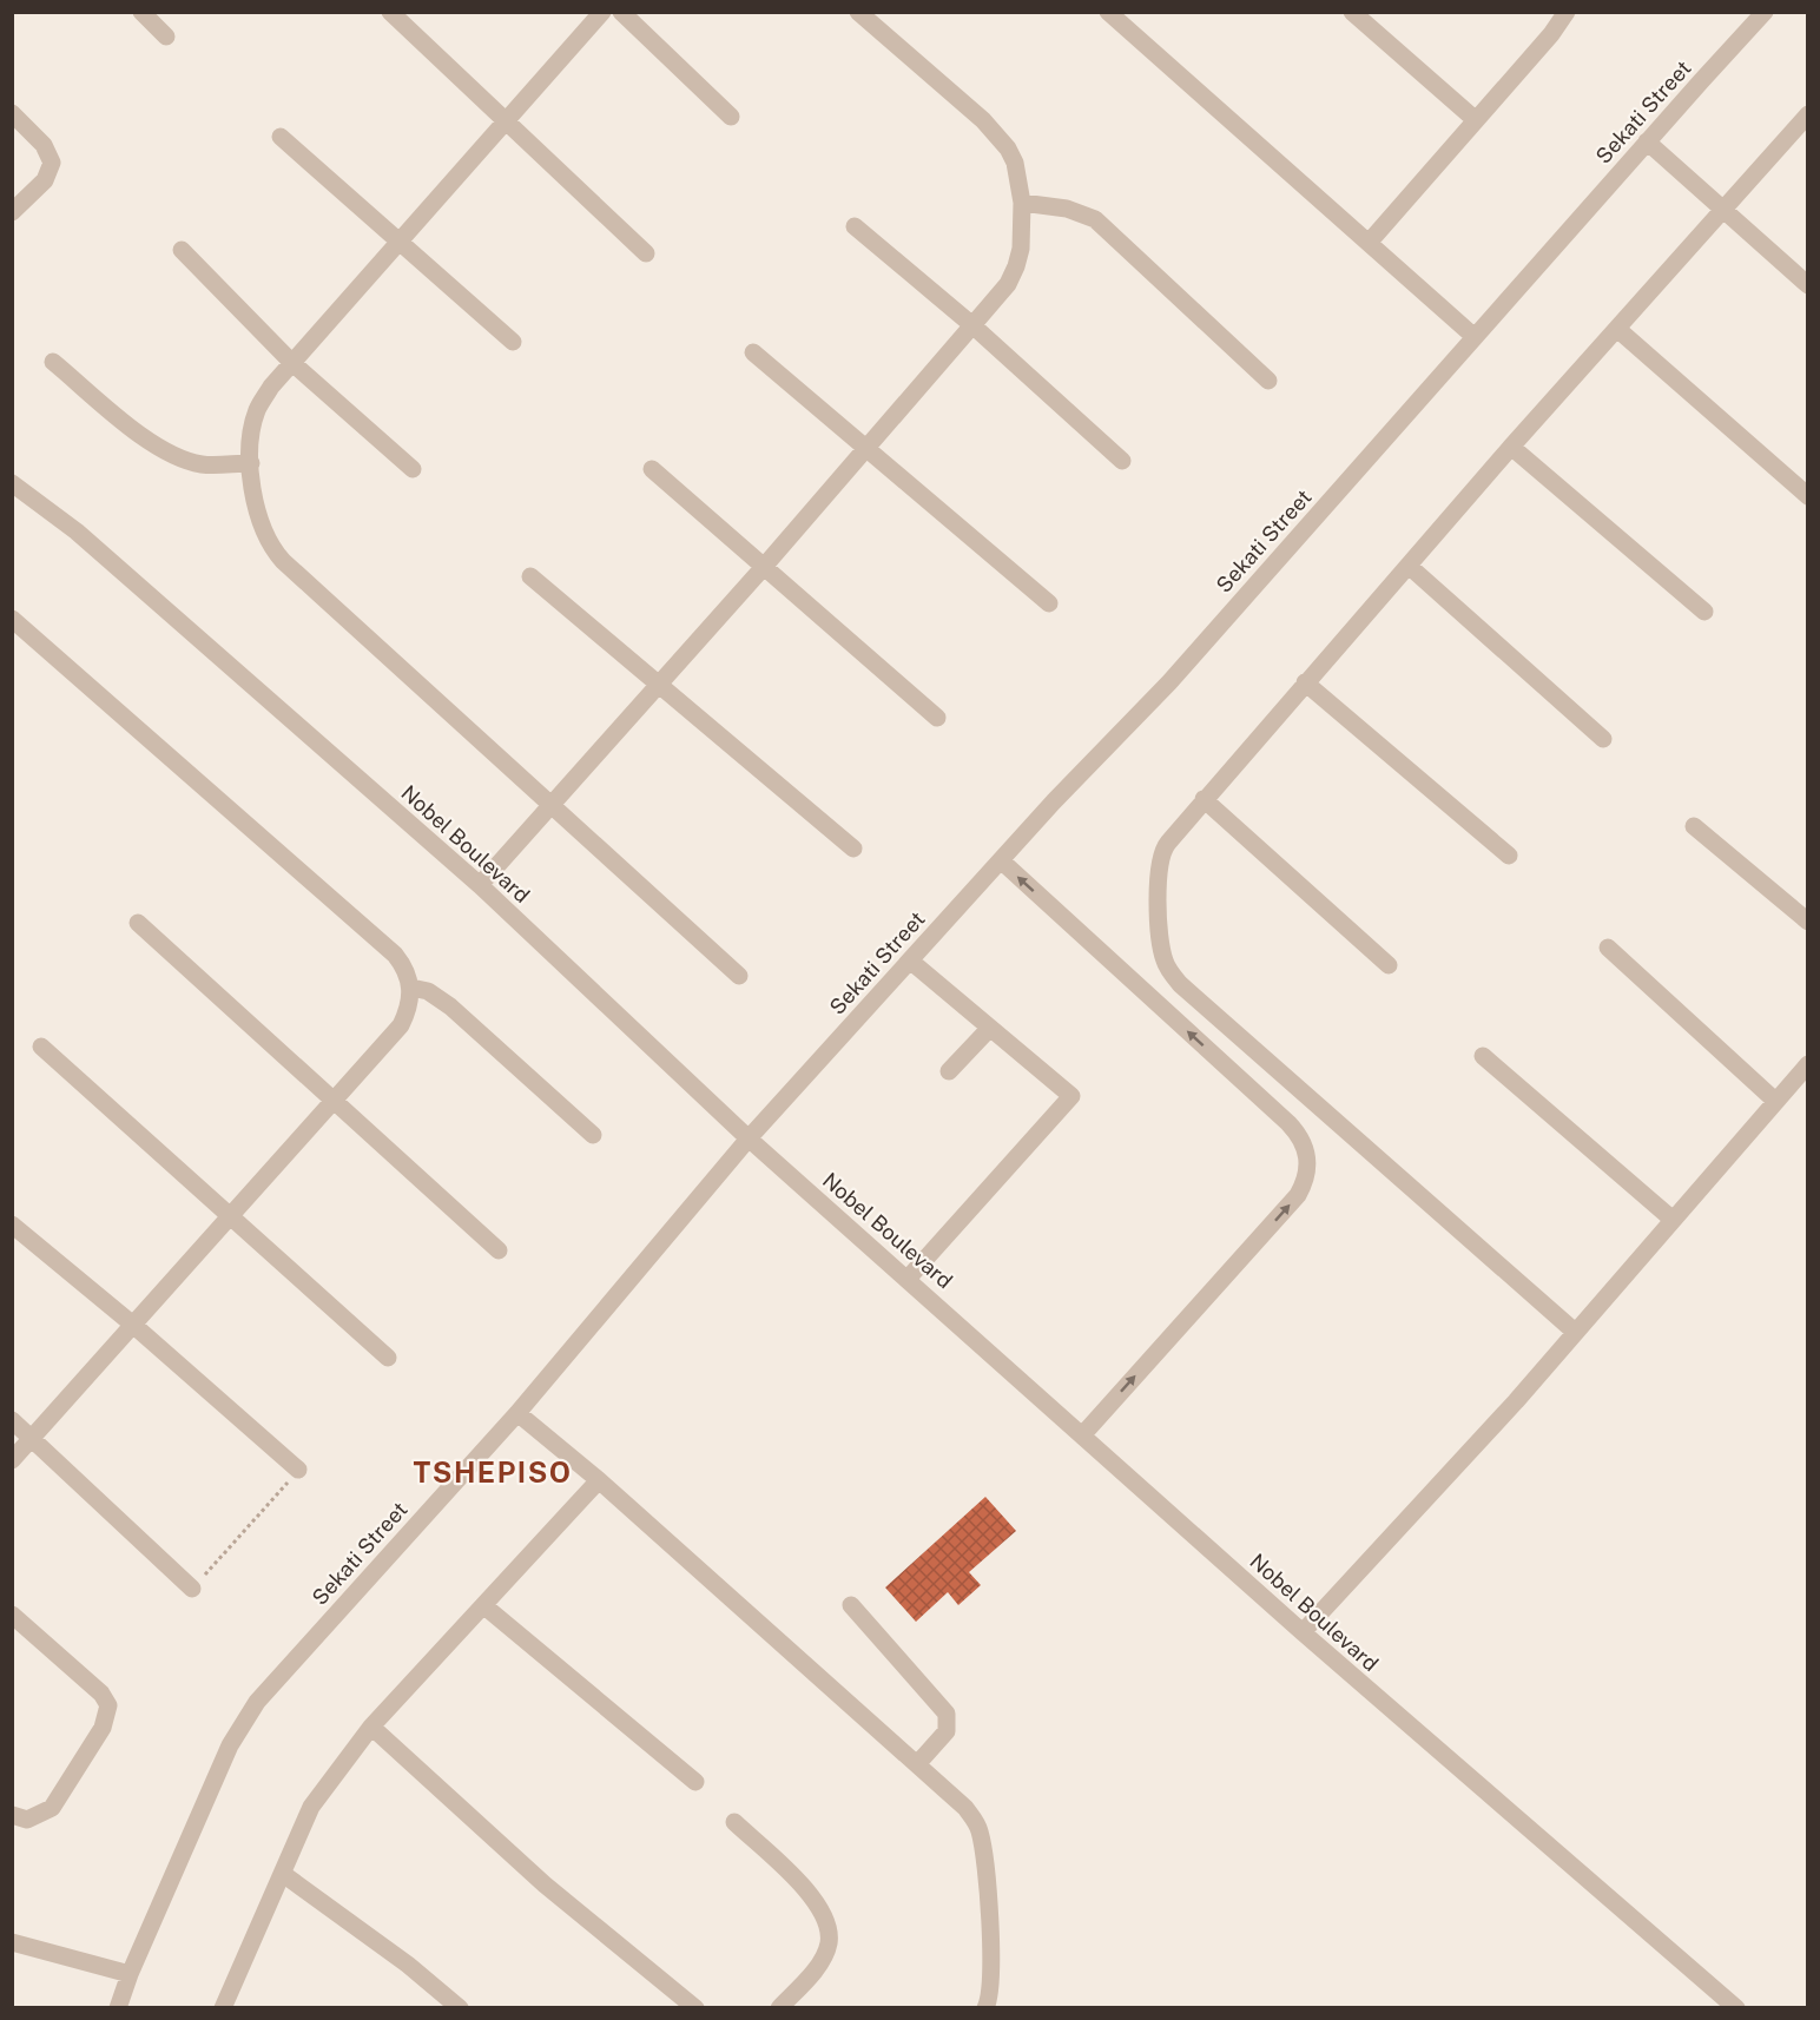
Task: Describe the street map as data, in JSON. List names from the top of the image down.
{
  "streets": {
    "street": ["Sekati Street", "Nobel Boulevard"]
  },
  "crossings": [
    ["Sekati Street", "Nobel Boulevard"]
  ],
  "districts": ["TSHEPISO"]
}
